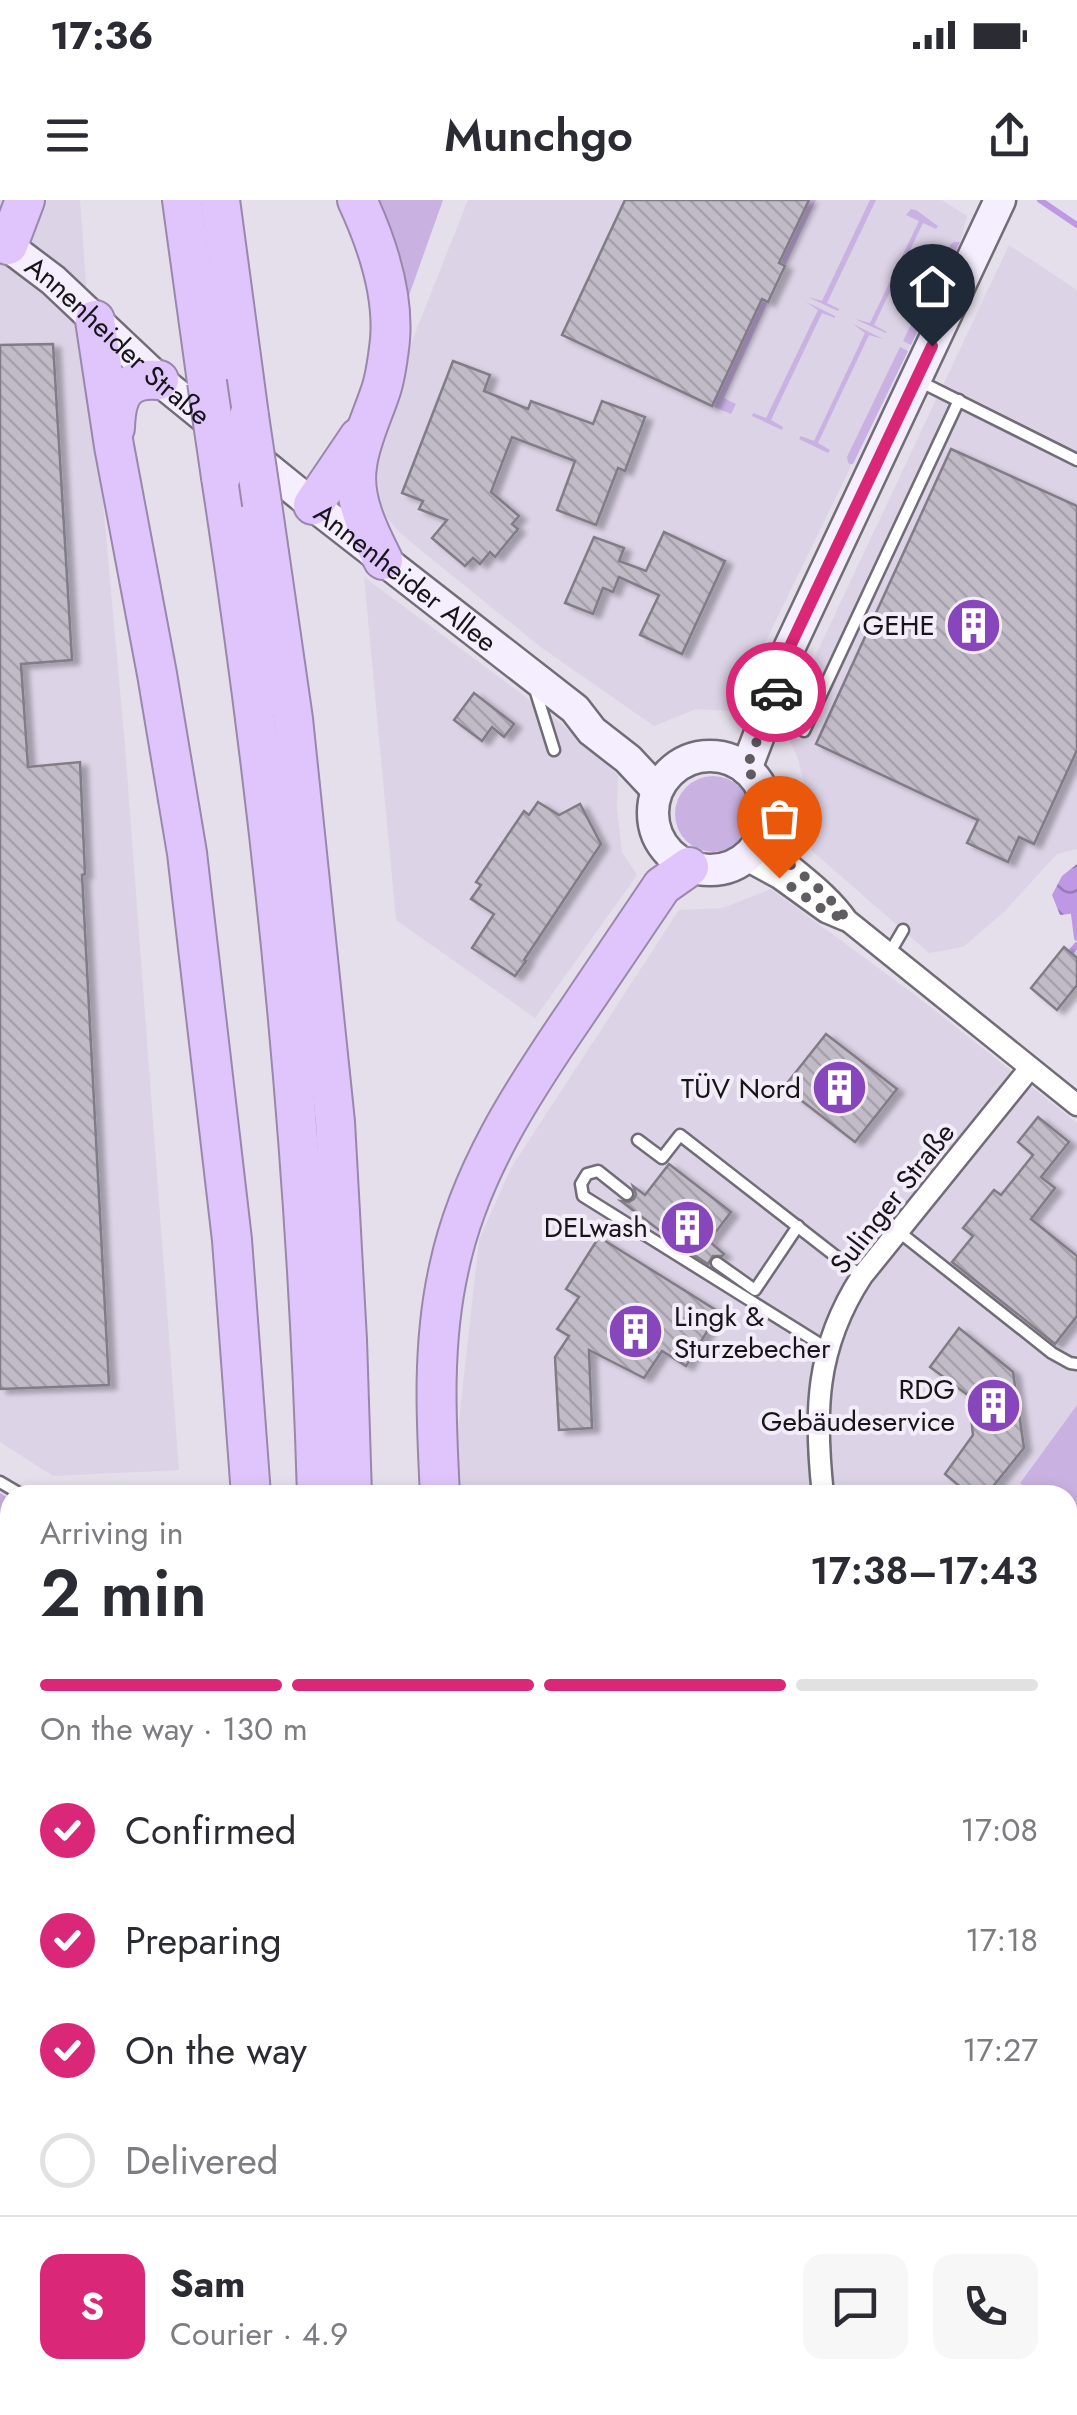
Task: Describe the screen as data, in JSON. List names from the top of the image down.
{
  "streets": {
    "main road": ["Annenheider Straße", "Annenheider Allee"],
    "street": ["Sulinger Straße"]
  },
  "crossings": [
    ["Annenheider Straße", "Annenheider Allee"]
  ],
  "places": {
    "building": [
      "GEHE",
      "TÜV Nord",
      "DELwash",
      "Lingk & Sturzebecher",
      "RDG Gebäudeservice"
    ]
  },
  "page": {
    "status": "17:36",
    "header": "Munchgo",
    "heading": ["2 min", "Arriving in", "17:38–17:43"],
    "panel": ["Sam", "Courier · 4.9"],
    "bar": "On the way · 130 m",
    "list": [
      ["Confirmed", "17:08"],
      ["Preparing", "17:18"],
      ["On the way", "17:27"],
      "Delivered"
    ],
    "round": "S"
  }
}
